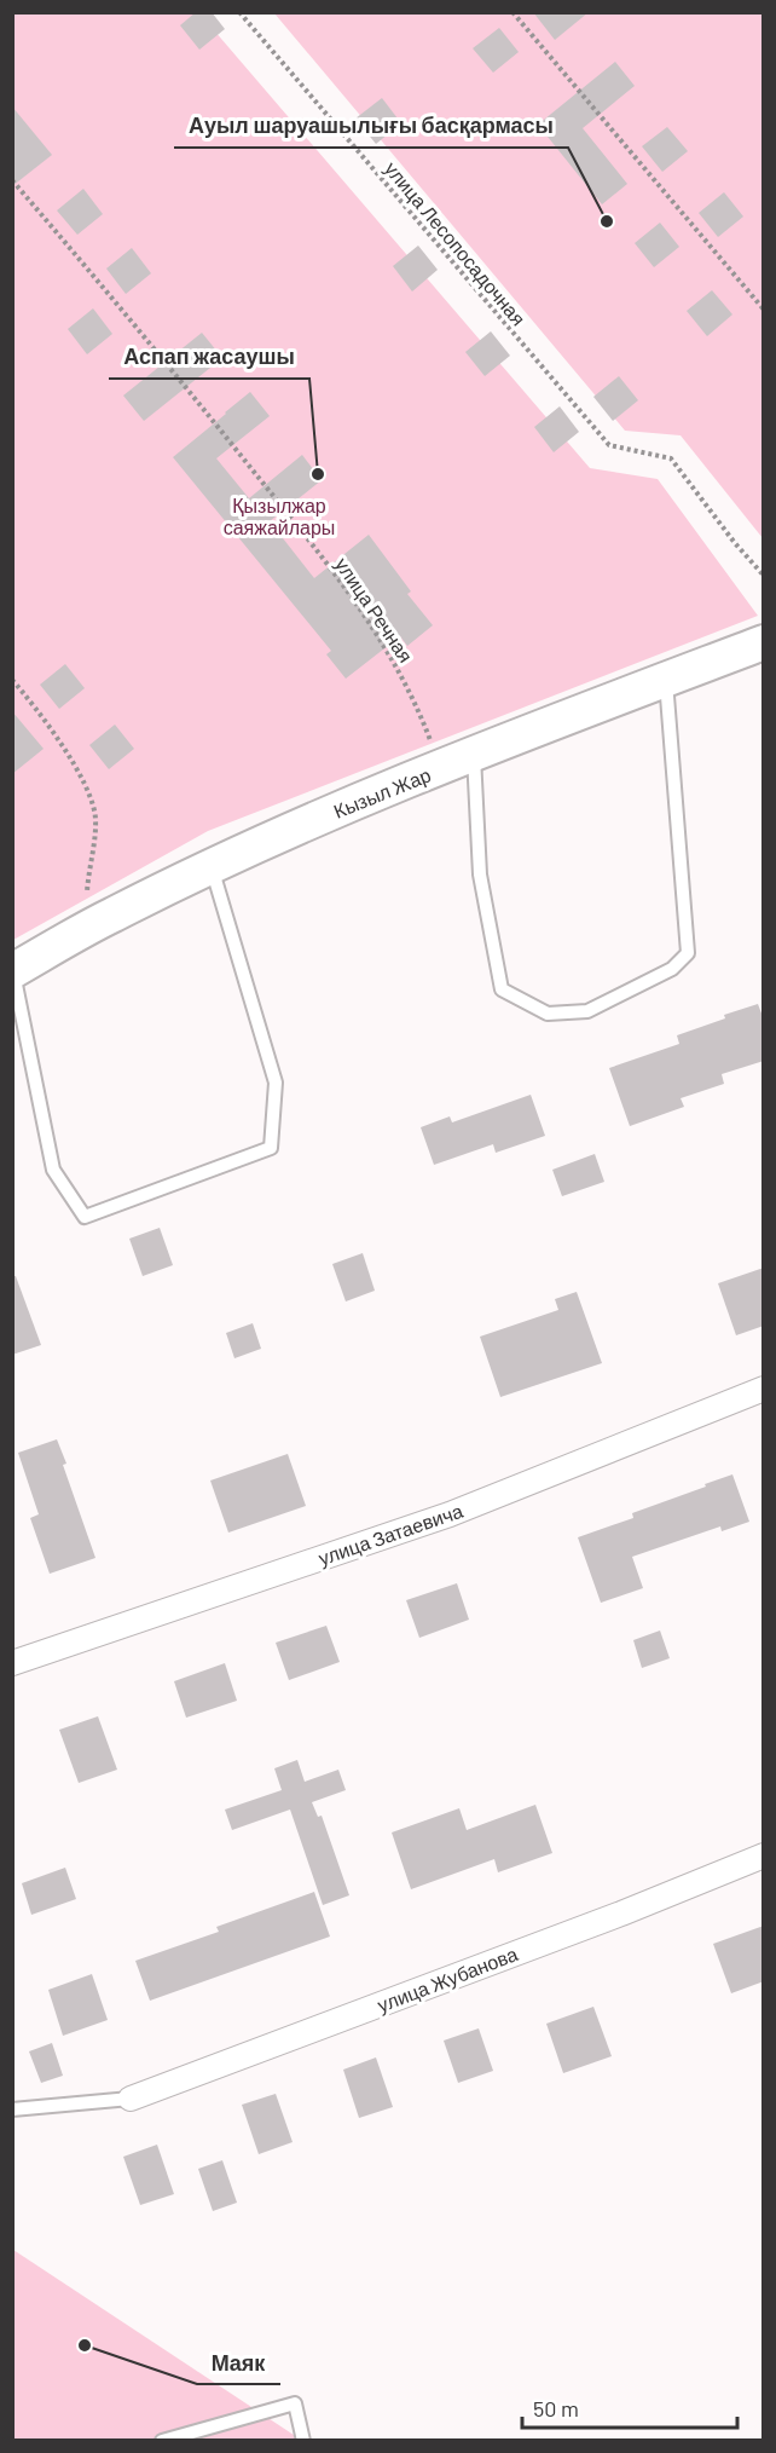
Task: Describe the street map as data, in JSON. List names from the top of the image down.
{
  "streets": {
    "main road": ["Кызыл Жар"],
    "street": ["улица Затаевича", "улица Жубанова"],
    "path": ["улица Лесопосадочная", "улица Речная"]
  },
  "crossings": [
    ["улица Речная", "Кызыл Жар"]
  ],
  "parks": ["Қызылжар саяжайлары"],
  "places": ["Ауыл шаруашылығы басқармасы", "Аспап жасаушы", "Маяк"],
  "scale_bar": "50 m"
}
